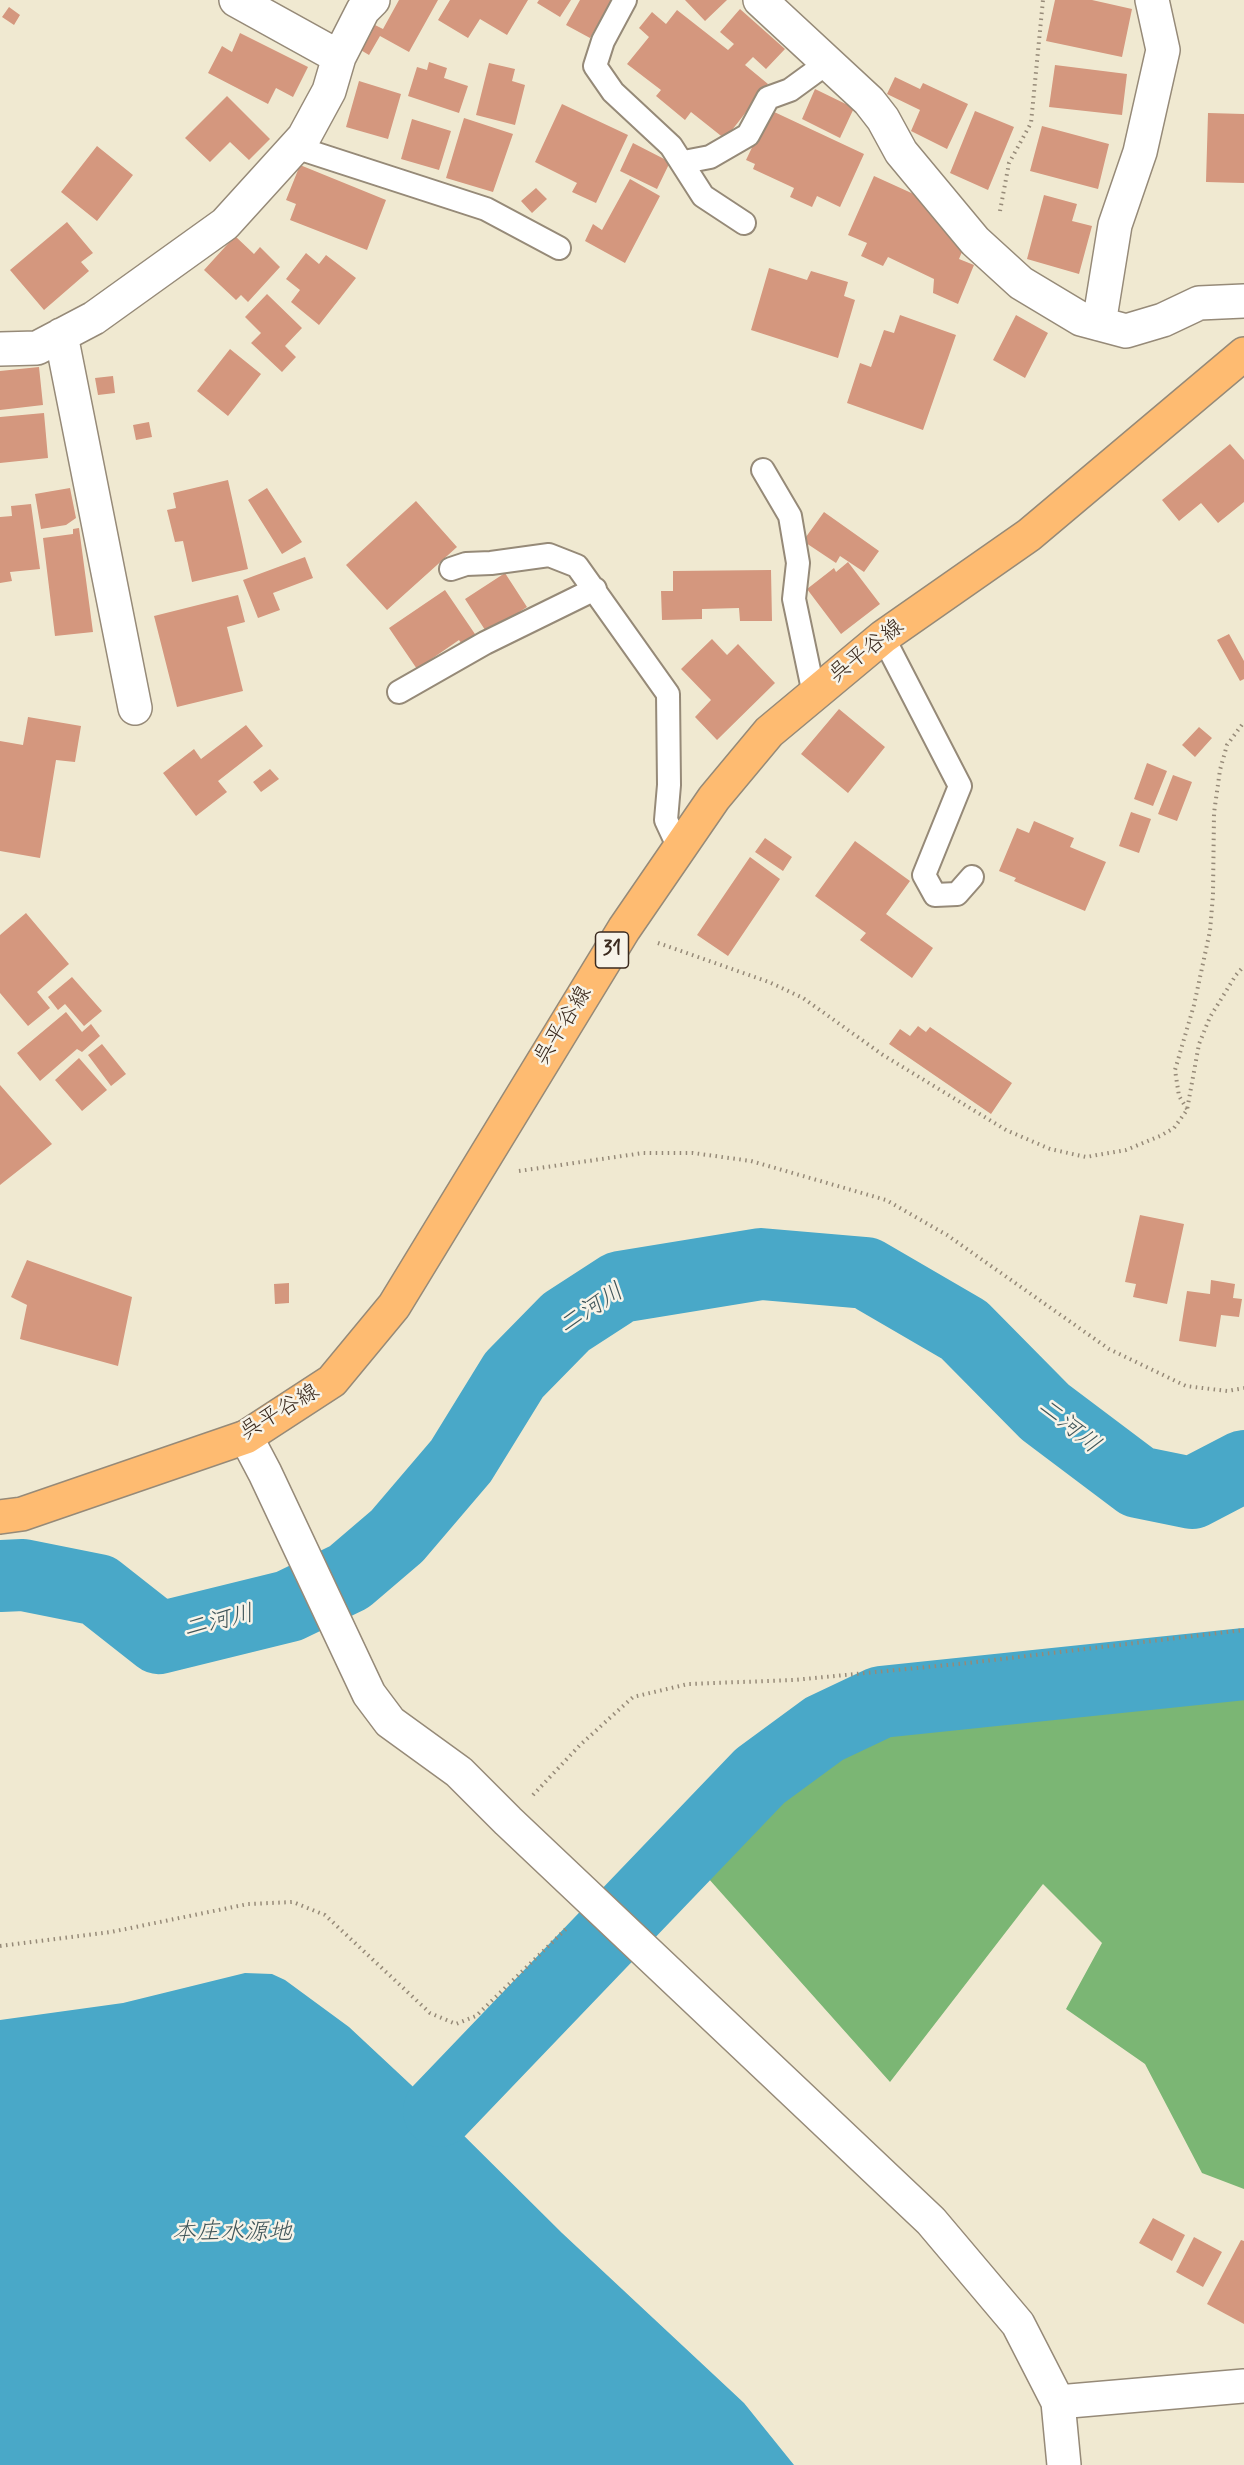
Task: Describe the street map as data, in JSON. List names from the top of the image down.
{
  "streets": {
    "main road": ["呉平谷線", "31"]
  },
  "water": ["二河川", "本庄水源地"]
}
